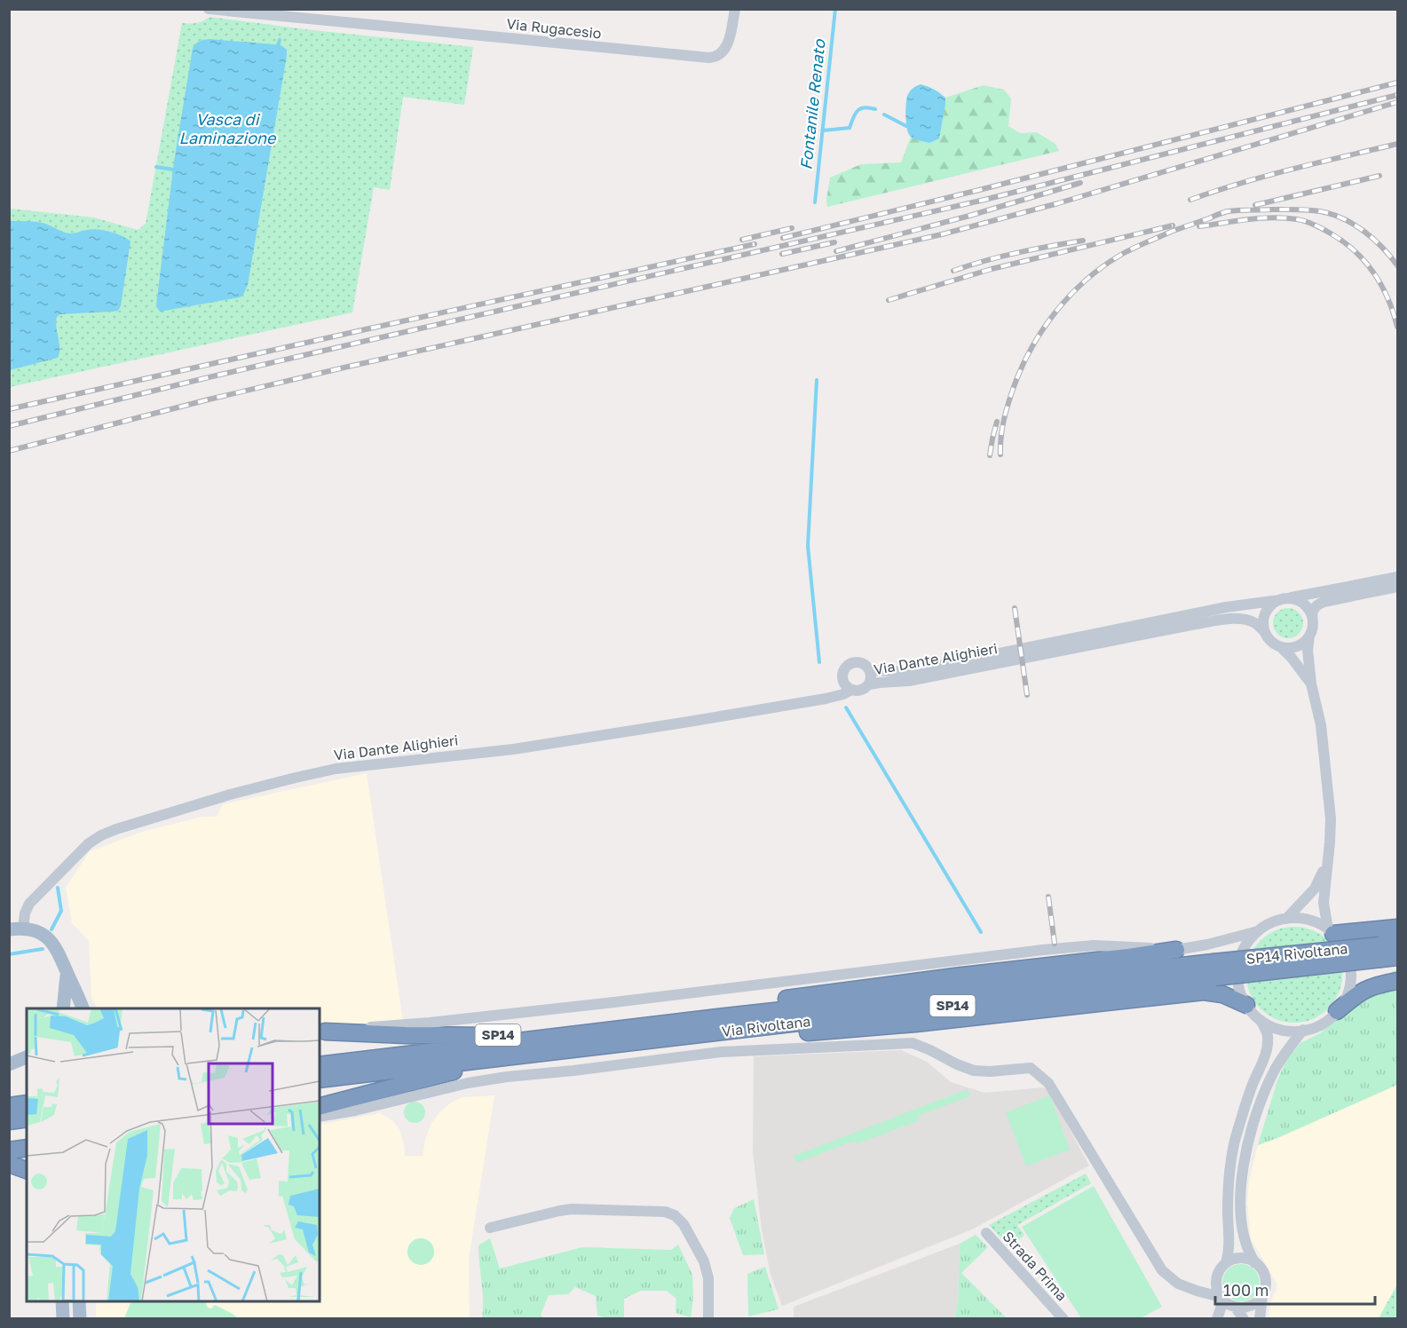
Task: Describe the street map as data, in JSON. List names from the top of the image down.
{
  "streets": {
    "highway": ["SP14 Rivoltana", "SP14", "Via Rivoltana"],
    "street": ["Via Rugacesio", "Via Dante Alighieri", "Strada Prima"]
  },
  "crossings": [
    ["SP14 Rivoltana", "SP14"],
    ["SP14 Rivoltana", "Via Rivoltana"],
    ["SP14", "Via Rivoltana"]
  ],
  "water": ["Fontanile Renato", "Vasca di Laminazione"],
  "scale_bar": "100 m"
}
